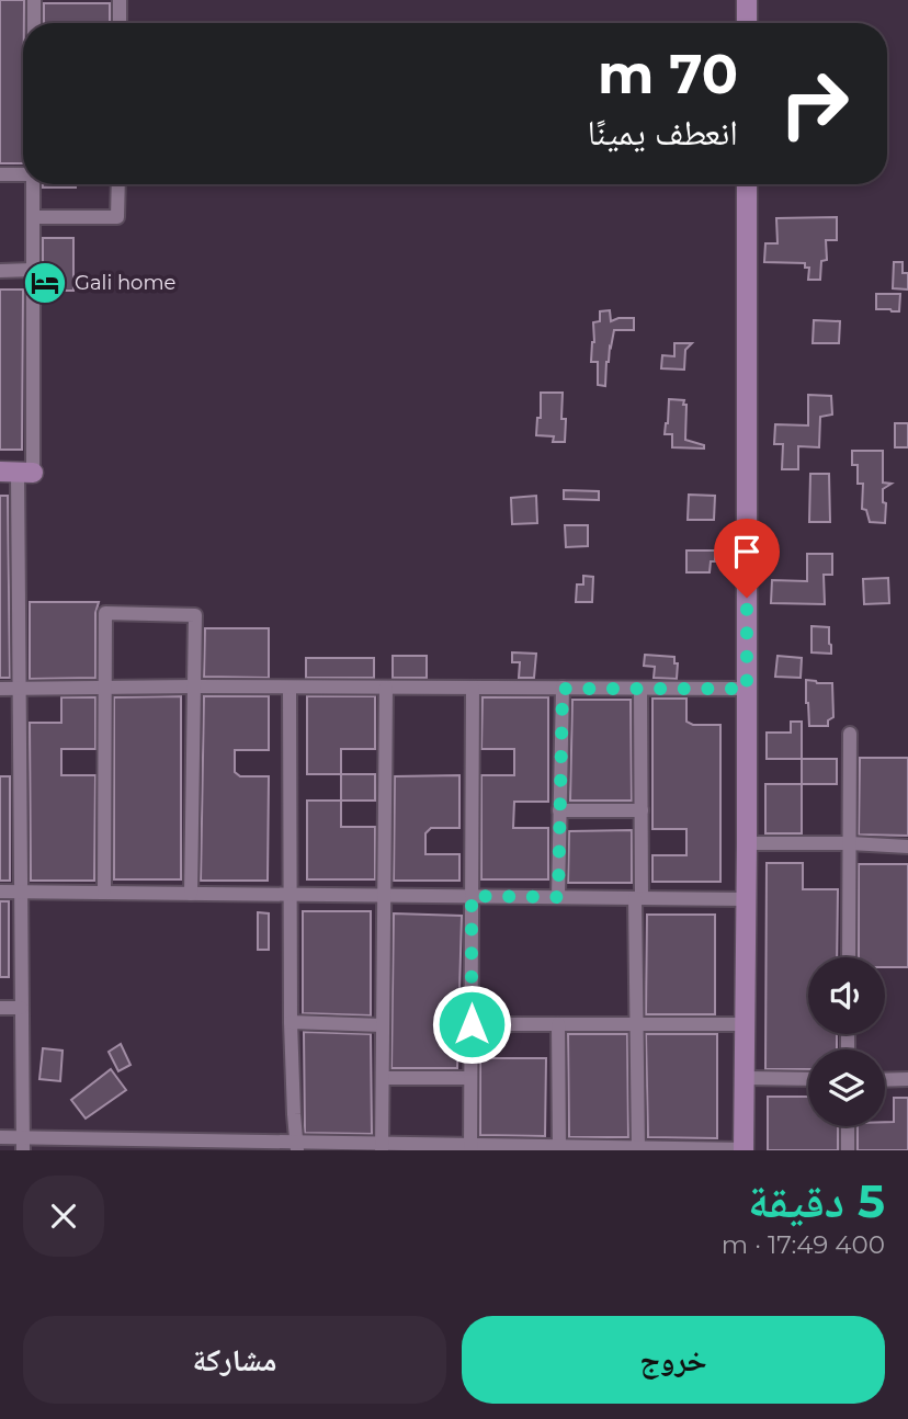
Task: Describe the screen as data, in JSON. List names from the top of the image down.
{
  "places": {
    "hotel": ["Gali home"]
  },
  "page": {
    "turn": ["70 m", "انعطف يمينًا"],
    "heading": ["5 دقيقة", "400 m · 17:49"],
    "buttons": ["خروج", "مشاركة"]
  }
}
